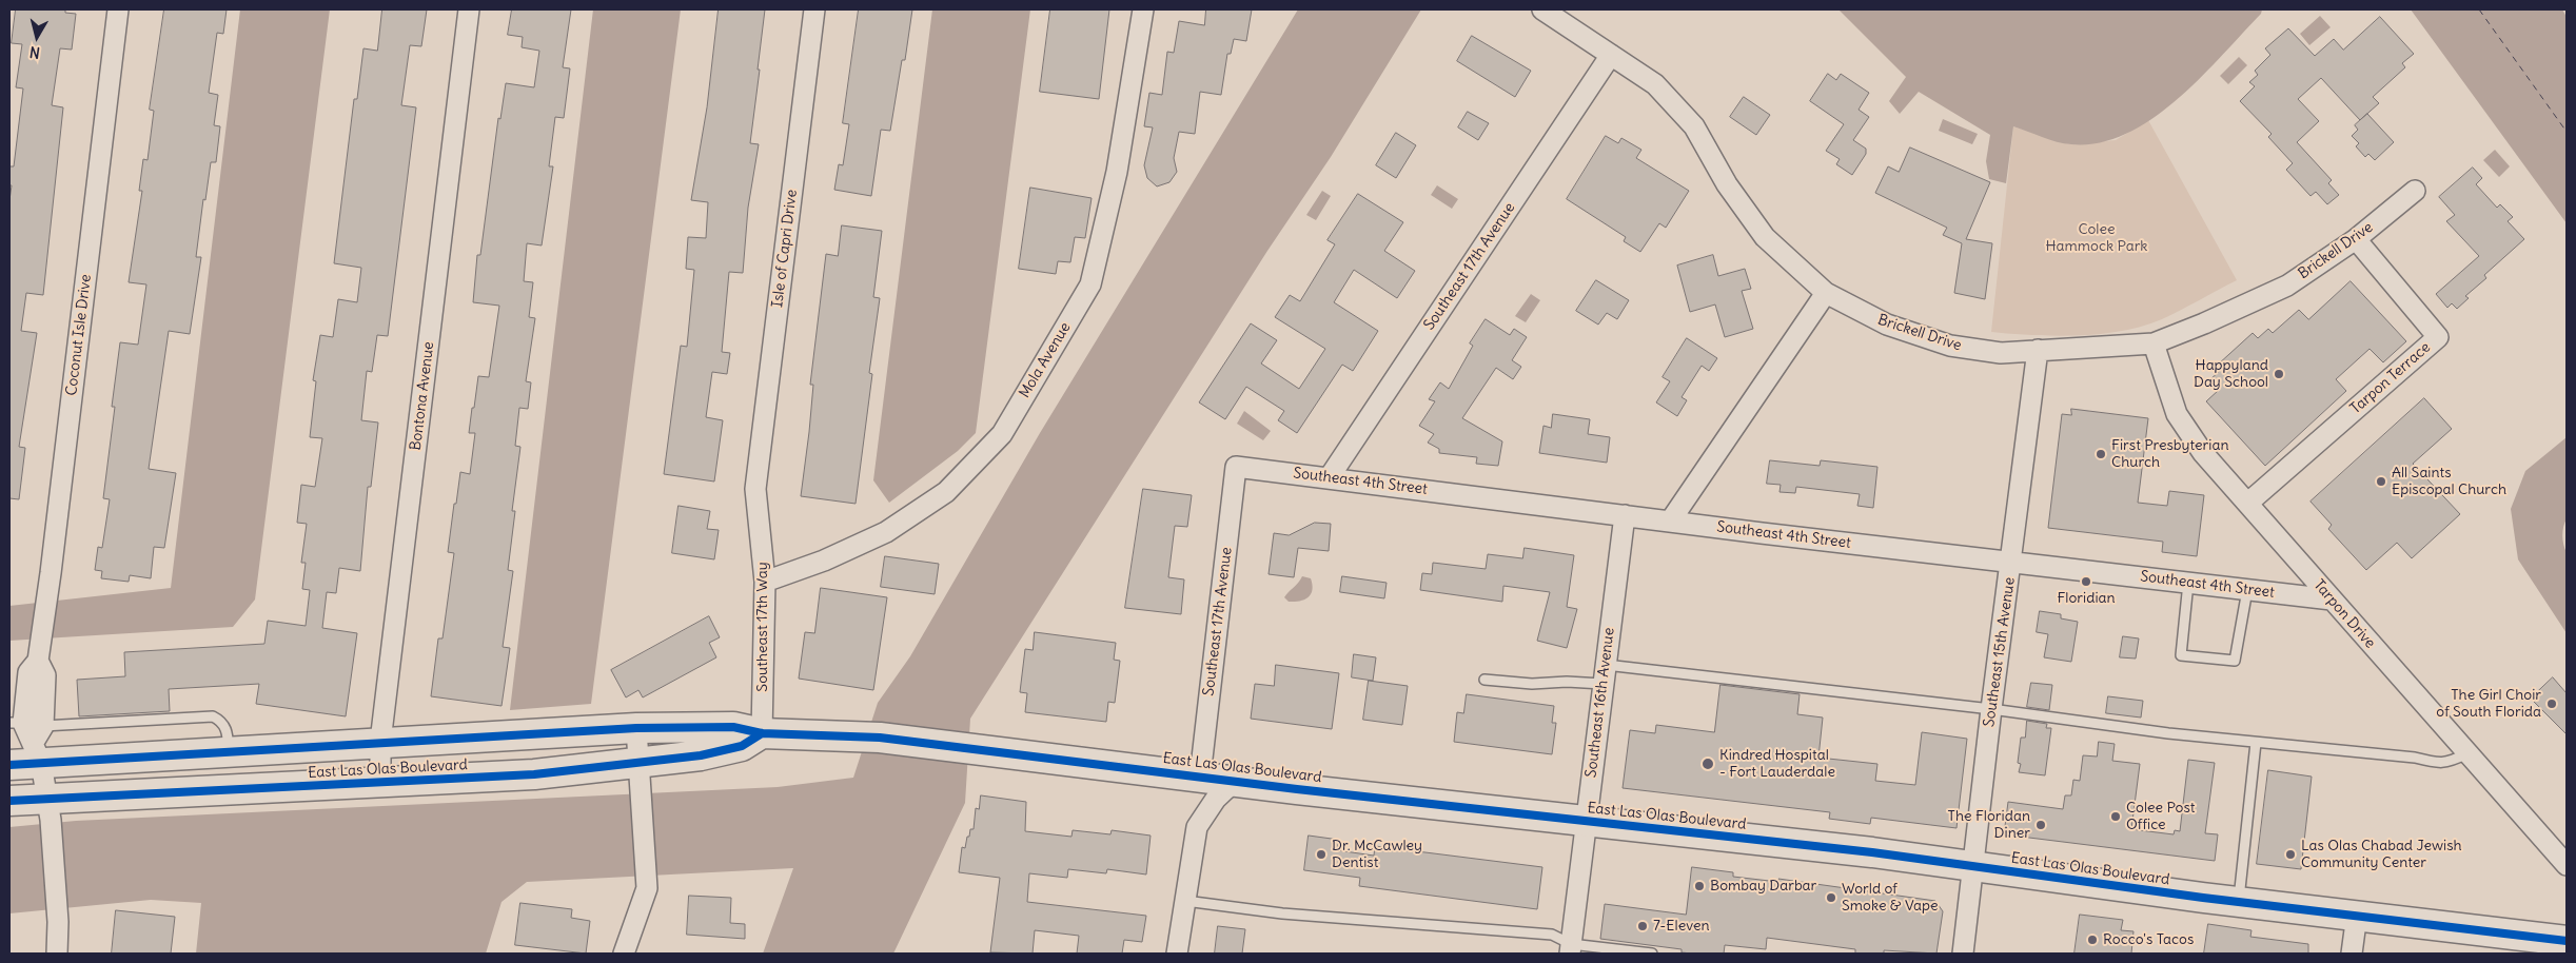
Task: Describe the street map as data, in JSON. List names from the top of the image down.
{
  "streets": {
    "main road": ["East Las Olas Boulevard"],
    "street": [
      "Isle of Capri Drive",
      "Brickell Drive",
      "Southeast 17th Avenue",
      "Coconut Isle Drive",
      "Mola Avenue",
      "Tarpon Terrace",
      "Bontona Avenue",
      "Southeast 4th Street",
      "Tarpon Drive",
      "Southeast 17th Way",
      "Southeast 15th Avenue",
      "Southeast 16th Avenue"
    ]
  },
  "crossings": [
    ["Isle of Capri Drive", "Southeast 17th Way"],
    ["Brickell Drive", "Southeast 17th Avenue"],
    ["Brickell Drive", "Tarpon Terrace"],
    ["Brickell Drive", "Tarpon Drive"],
    ["Brickell Drive", "Southeast 15th Avenue"],
    ["Southeast 17th Avenue", "Southeast 4th Street"],
    ["Southeast 17th Avenue", "East Las Olas Boulevard"],
    ["Coconut Isle Drive", "East Las Olas Boulevard"],
    ["Mola Avenue", "Southeast 17th Way"],
    ["Tarpon Terrace", "Tarpon Drive"],
    ["Bontona Avenue", "East Las Olas Boulevard"],
    ["Southeast 4th Street", "Tarpon Drive"],
    ["Southeast 4th Street", "Southeast 15th Avenue"],
    ["Southeast 4th Street", "Southeast 16th Avenue"],
    ["Southeast 17th Way", "East Las Olas Boulevard"],
    ["Southeast 15th Avenue", "East Las Olas Boulevard"],
    ["Southeast 16th Avenue", "East Las Olas Boulevard"]
  ],
  "parks": ["Colee Hammock Park"],
  "places": [
    "Happyland Day School",
    "First Presbyterian Church",
    "All Saints Episcopal Church",
    "Floridian",
    "The Girl Choir of South Florida",
    "Kindred Hospital - Fort Lauderdale",
    "Colee Post Office",
    "The Floridan Diner",
    "Dr. McCawley Dentist",
    "Las Olas Chabad Jewish Community Center",
    "Bombay Darbar",
    "World of Smoke & Vape",
    "7-Eleven",
    "Rocco's Tacos"
  ],
  "north": "bottom"
}
